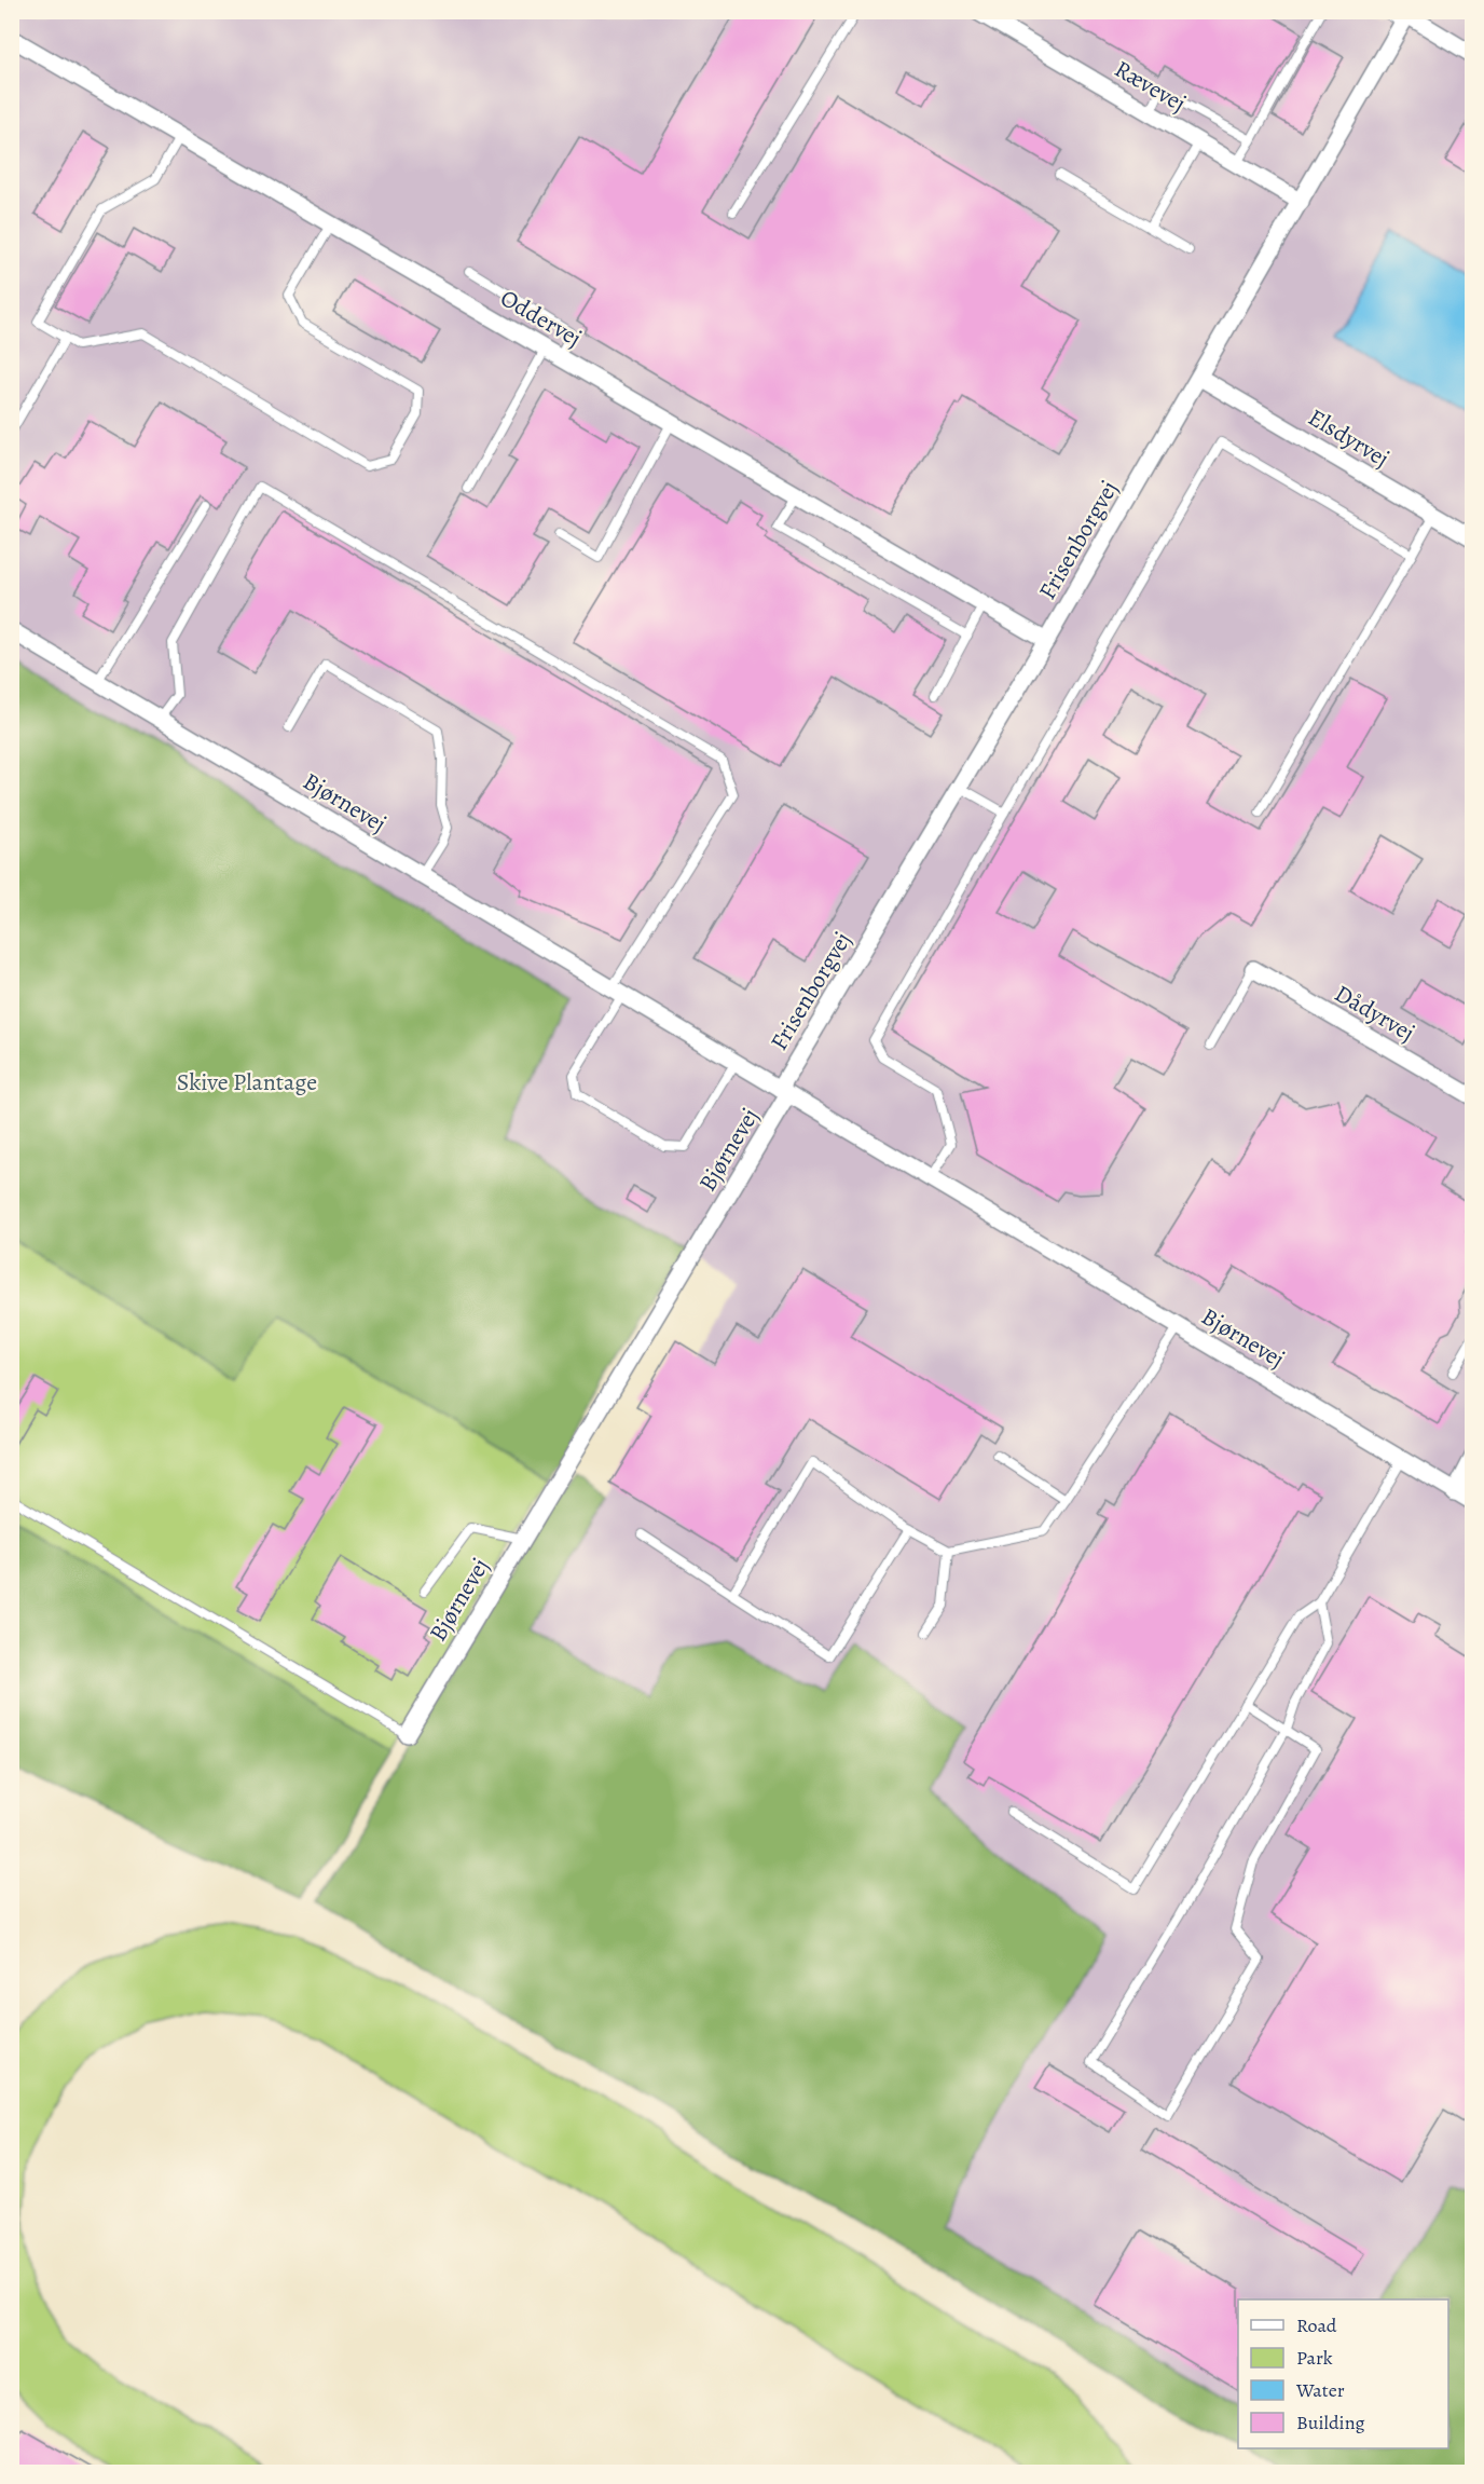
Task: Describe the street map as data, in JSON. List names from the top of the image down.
{
  "streets": {
    "street": [
      "Rævevej",
      "Oddervej",
      "Elsdyrvej",
      "Frisenborgvej",
      "Bjørnevej",
      "Dådyrvej"
    ]
  },
  "crossings": [
    ["Rævevej", "Frisenborgvej"],
    ["Oddervej", "Frisenborgvej"],
    ["Elsdyrvej", "Frisenborgvej"],
    ["Frisenborgvej", "Bjørnevej"]
  ],
  "parks": ["Skive Plantage"],
  "legend": [
    "Road",
    "Park",
    "Water",
    "Building"
  ]
}
